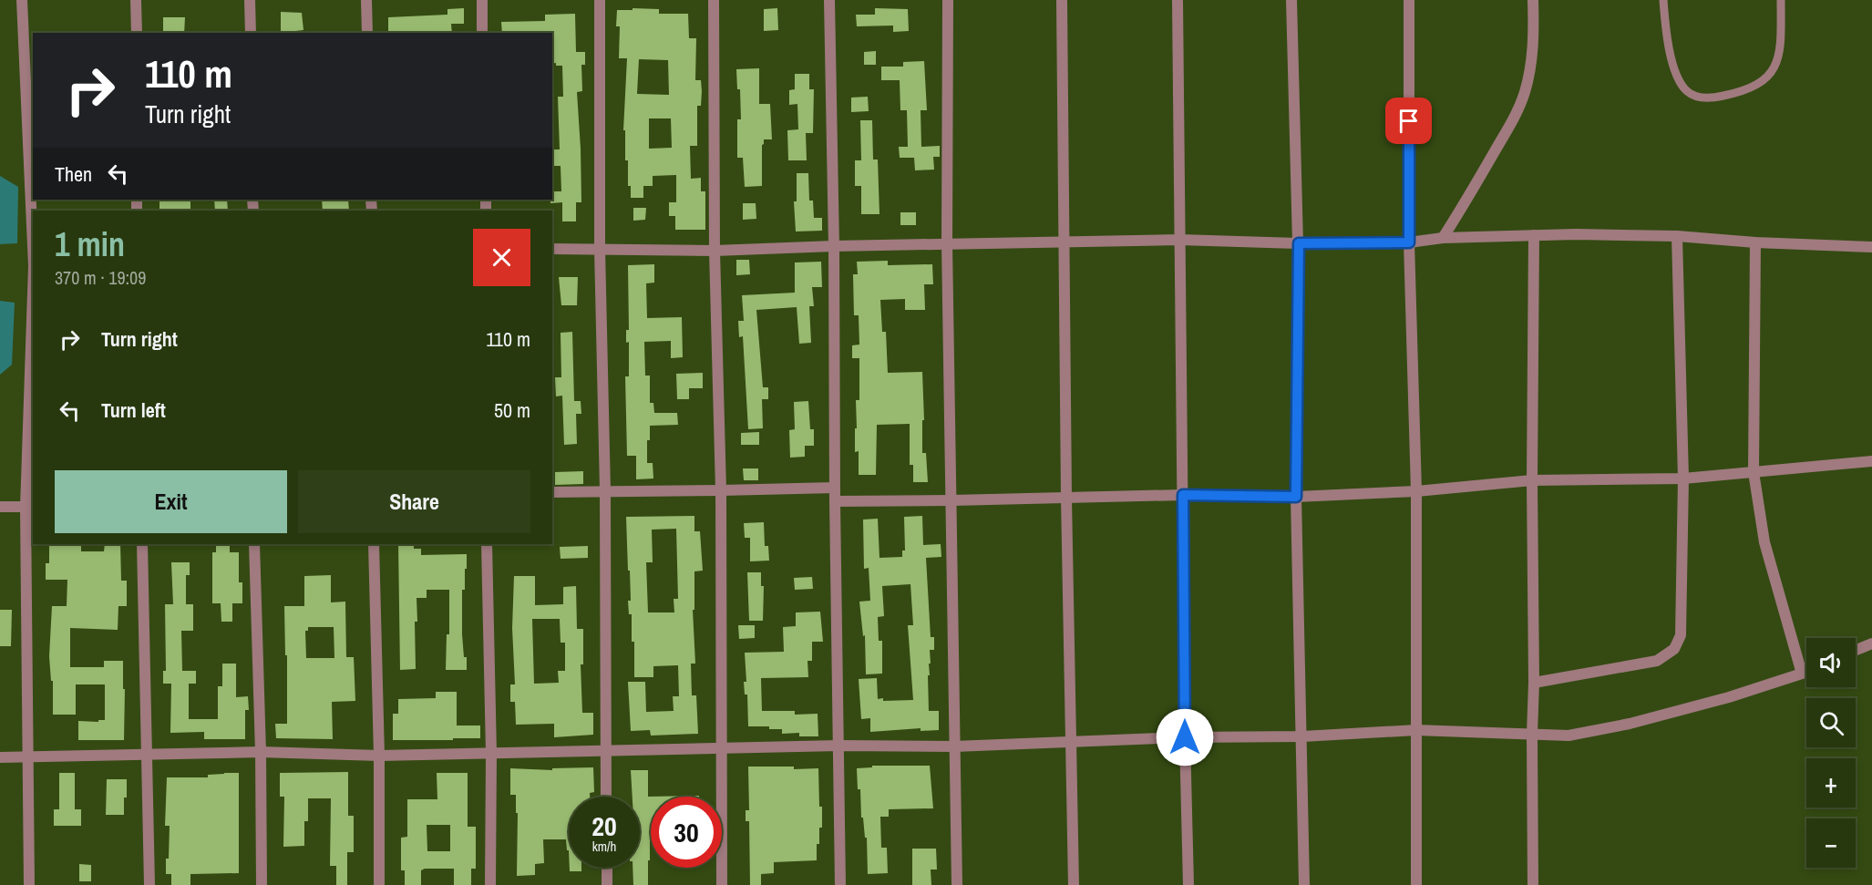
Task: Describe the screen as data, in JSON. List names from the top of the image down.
{
  "page": {
    "turn": ["110 m", "Turn right"],
    "then": "Then",
    "heading": ["1 min", "370 m · 19:09"],
    "list": [
      {
        "name": "Turn right",
        "value": "110 m"
      },
      {
        "name": "Turn left",
        "value": "50 m"
      }
    ],
    "buttons": ["Exit", "Share"],
    "map_buttons": ["+", "−"],
    "speed": "20 km/h",
    "limit": "30"
  }
}
